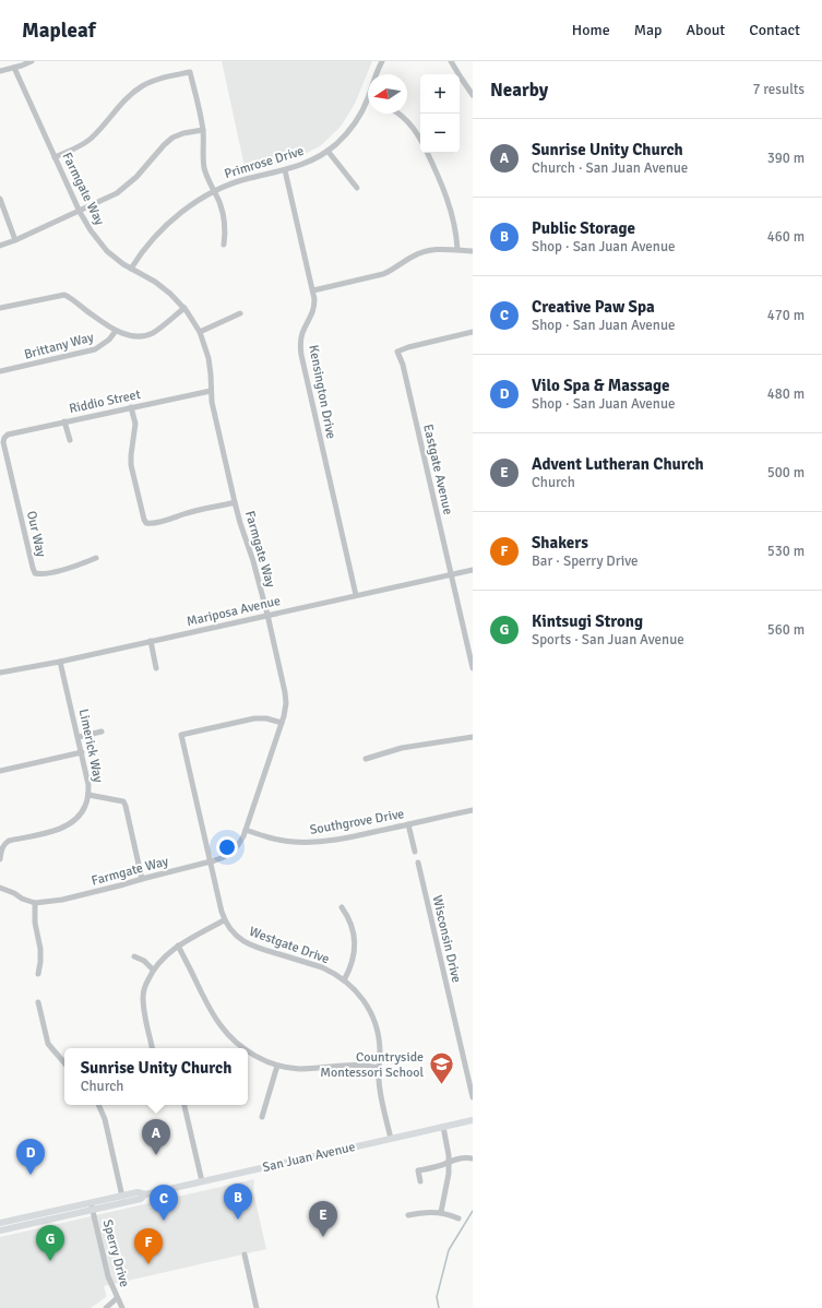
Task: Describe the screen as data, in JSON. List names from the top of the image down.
{
  "streets": {
    "main road": ["San Juan Avenue"],
    "street": [
      "Primrose Drive",
      "Farmgate Way",
      "Brittany Way",
      "Kensington Drive",
      "Riddio Street",
      "Eastgate Avenue",
      "Our Way",
      "Mariposa Avenue",
      "Limerick Way",
      "Southgrove Drive",
      "Wisconsin Drive",
      "Westgate Drive",
      "Sperry Drive"
    ]
  },
  "crossings": [
    ["Primrose Drive", "Farmgate Way"],
    ["Primrose Drive", "Kensington Drive"],
    ["Farmgate Way", "Riddio Street"],
    ["Farmgate Way", "Mariposa Avenue"],
    ["Farmgate Way", "Southgrove Drive"],
    ["Farmgate Way", "Westgate Drive"],
    ["Kensington Drive", "Mariposa Avenue"],
    ["Riddio Street", "Our Way"],
    ["Eastgate Avenue", "Mariposa Avenue"],
    ["Mariposa Avenue", "Limerick Way"],
    ["Westgate Drive", "San Juan Avenue"],
    ["San Juan Avenue", "Sperry Drive"]
  ],
  "places": {
    "school or university": ["Countryside Montessori School"]
  },
  "north": "left",
  "page": {
    "header": "Mapleaf",
    "nav": [
      "Home",
      "Map",
      "About",
      "Contact"
    ],
    "heading": ["Nearby", "7 results"],
    "map_buttons": ["+", "−"],
    "list": [
      {
        "mark": "A",
        "name": "Sunrise Unity Church",
        "note": "Church · San Juan Avenue",
        "value": "390 m"
      },
      {
        "mark": "B",
        "name": "Public Storage",
        "note": "Shop · San Juan Avenue",
        "value": "460 m"
      },
      {
        "mark": "C",
        "name": "Creative Paw Spa",
        "note": "Shop · San Juan Avenue",
        "value": "470 m"
      },
      {
        "mark": "D",
        "name": "Vilo Spa & Massage",
        "note": "Shop · San Juan Avenue",
        "value": "480 m"
      },
      {
        "mark": "E",
        "name": "Advent Lutheran Church",
        "note": "Church",
        "value": "500 m"
      },
      {
        "mark": "F",
        "name": "Shakers",
        "note": "Bar · Sperry Drive",
        "value": "530 m"
      },
      {
        "mark": "G",
        "name": "Kintsugi Strong",
        "note": "Sports · San Juan Avenue",
        "value": "560 m"
      }
    ],
    "popup": ["Sunrise Unity Church", "Church"],
    "pins": [
      "A",
      "D",
      "B",
      "C",
      "E",
      "G",
      "F"
    ]
  }
}
